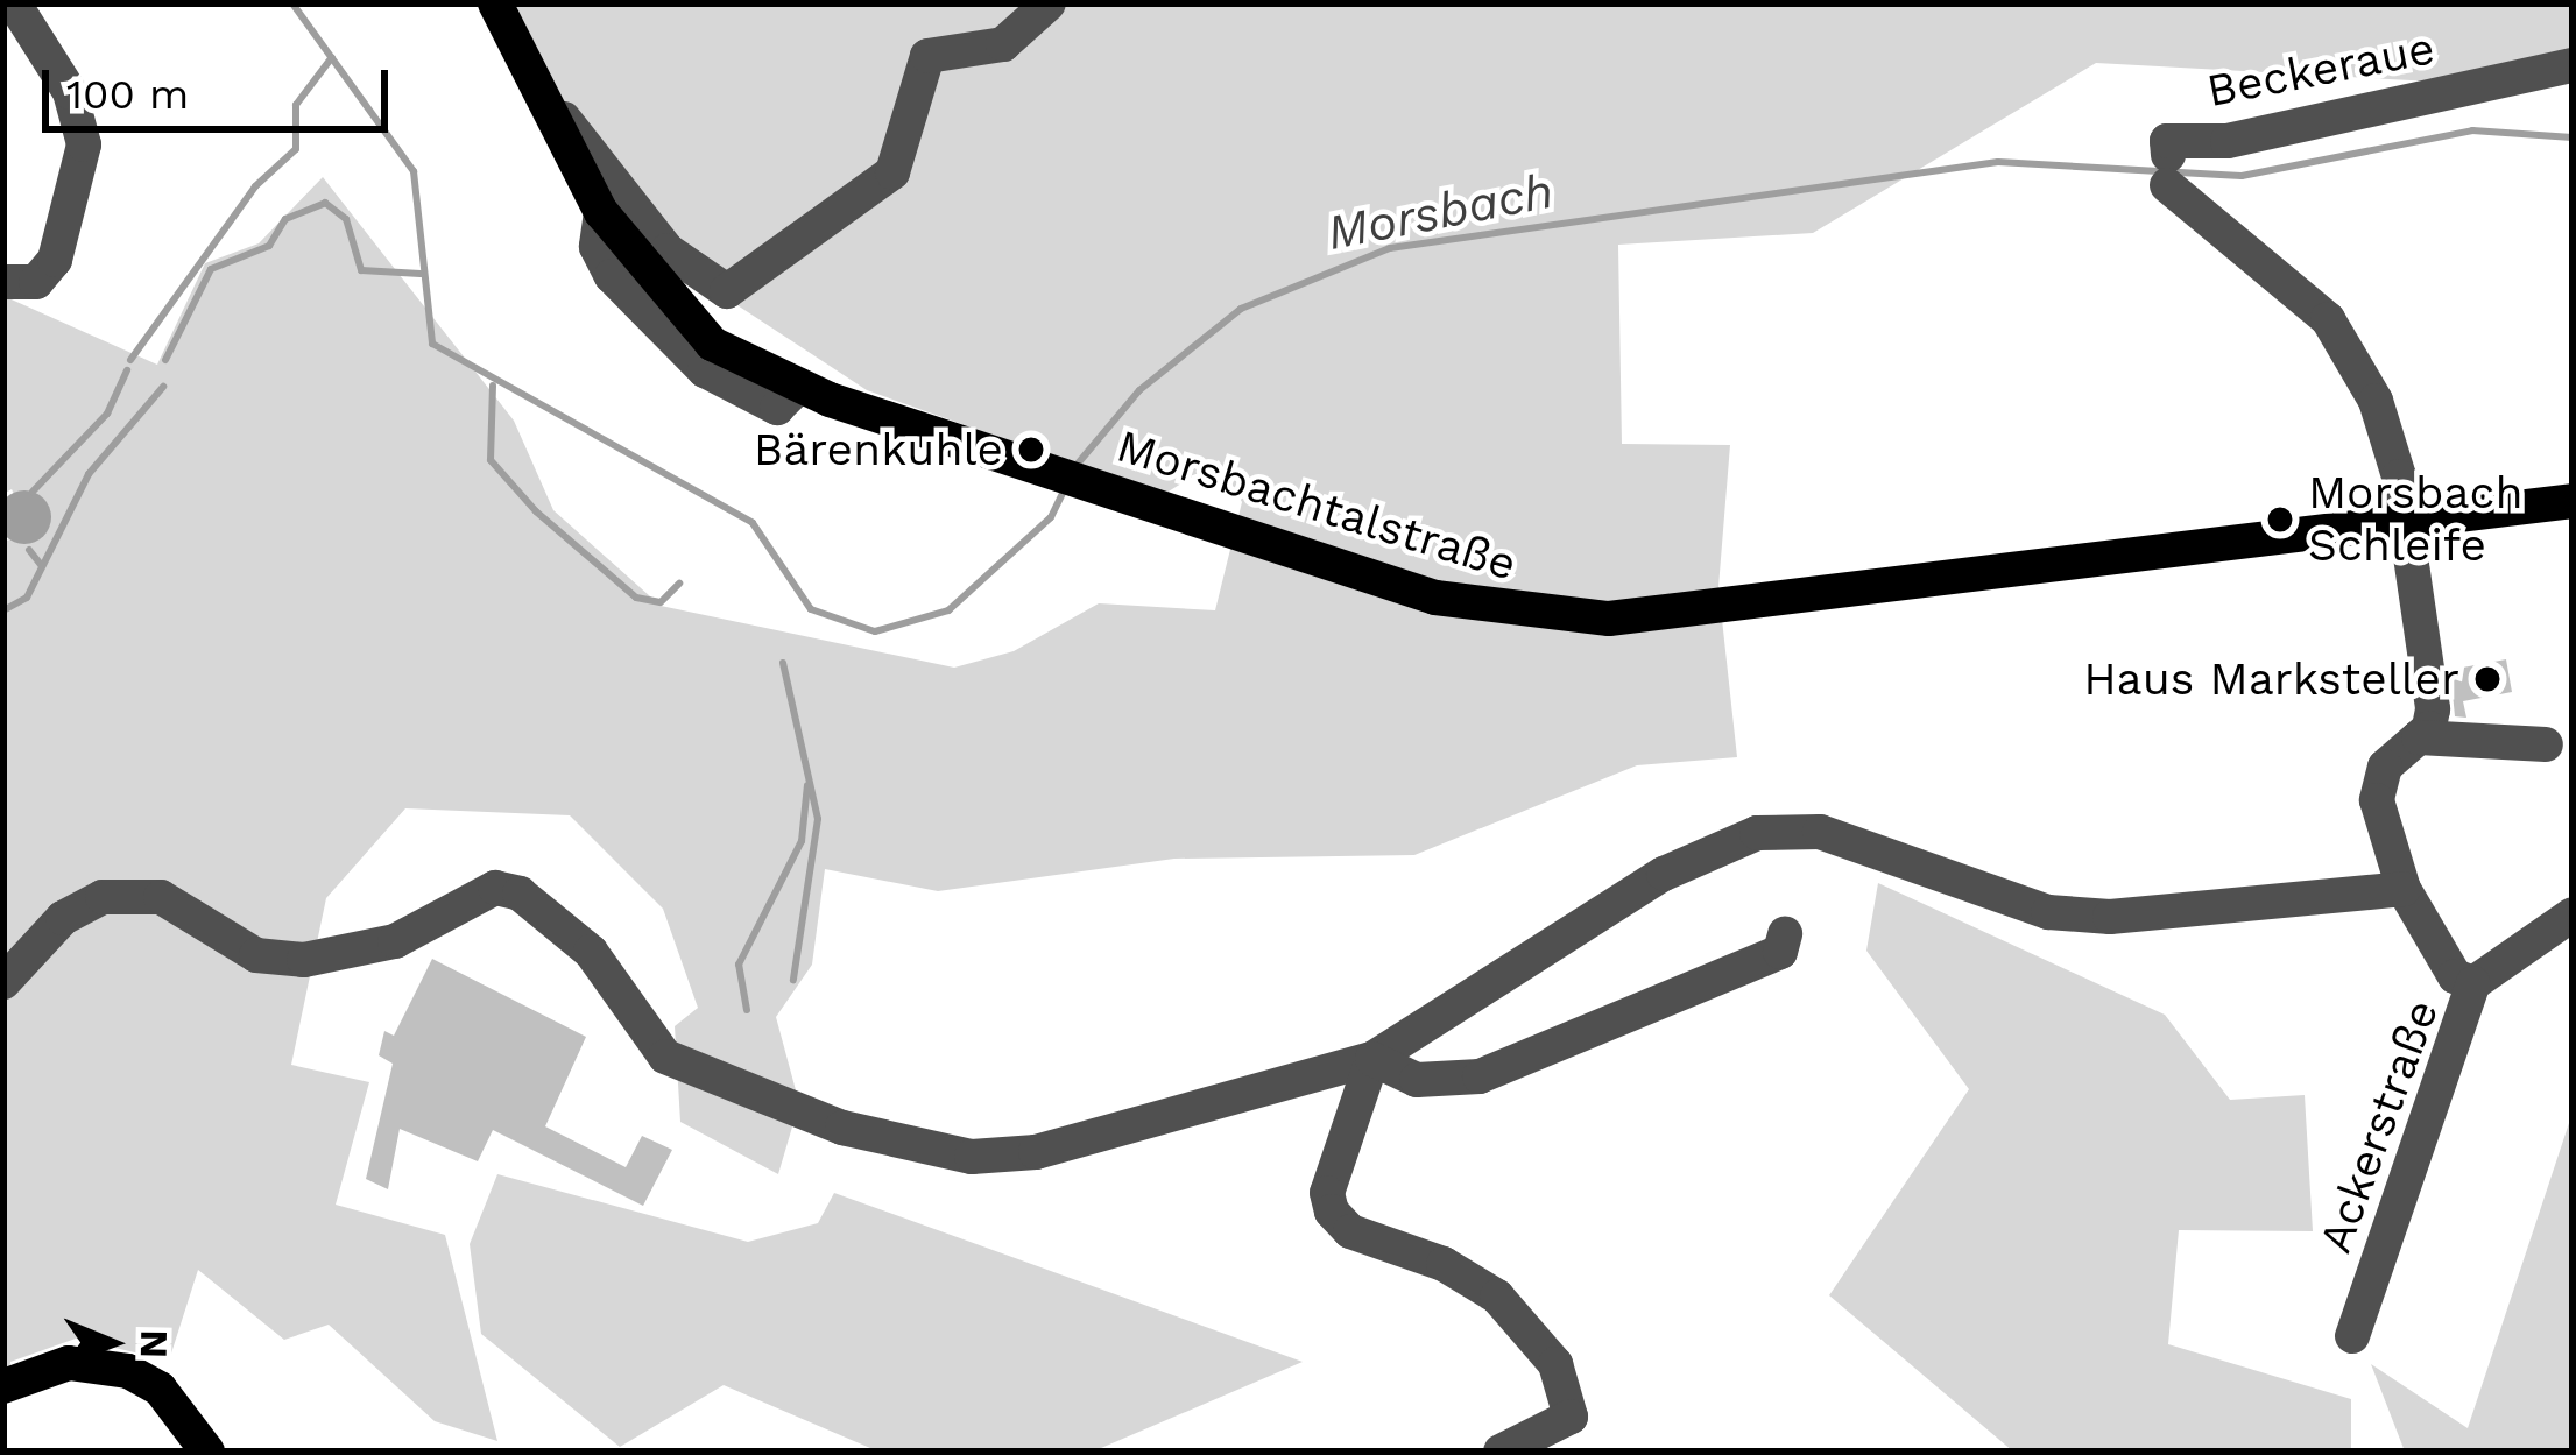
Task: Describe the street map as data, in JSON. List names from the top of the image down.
{
  "streets": {
    "main road": ["Morsbachtalstraße"],
    "street": ["Beckeraue", "Ackerstraße"]
  },
  "crossings": [
    ["Beckeraue", "Morsbachtalstraße"]
  ],
  "water": ["Morsbach"],
  "places": ["Bärenkuhle", "Morsbach Schleife", "Haus Marksteller"],
  "scale_bar": "100 m",
  "north": "right"
}
